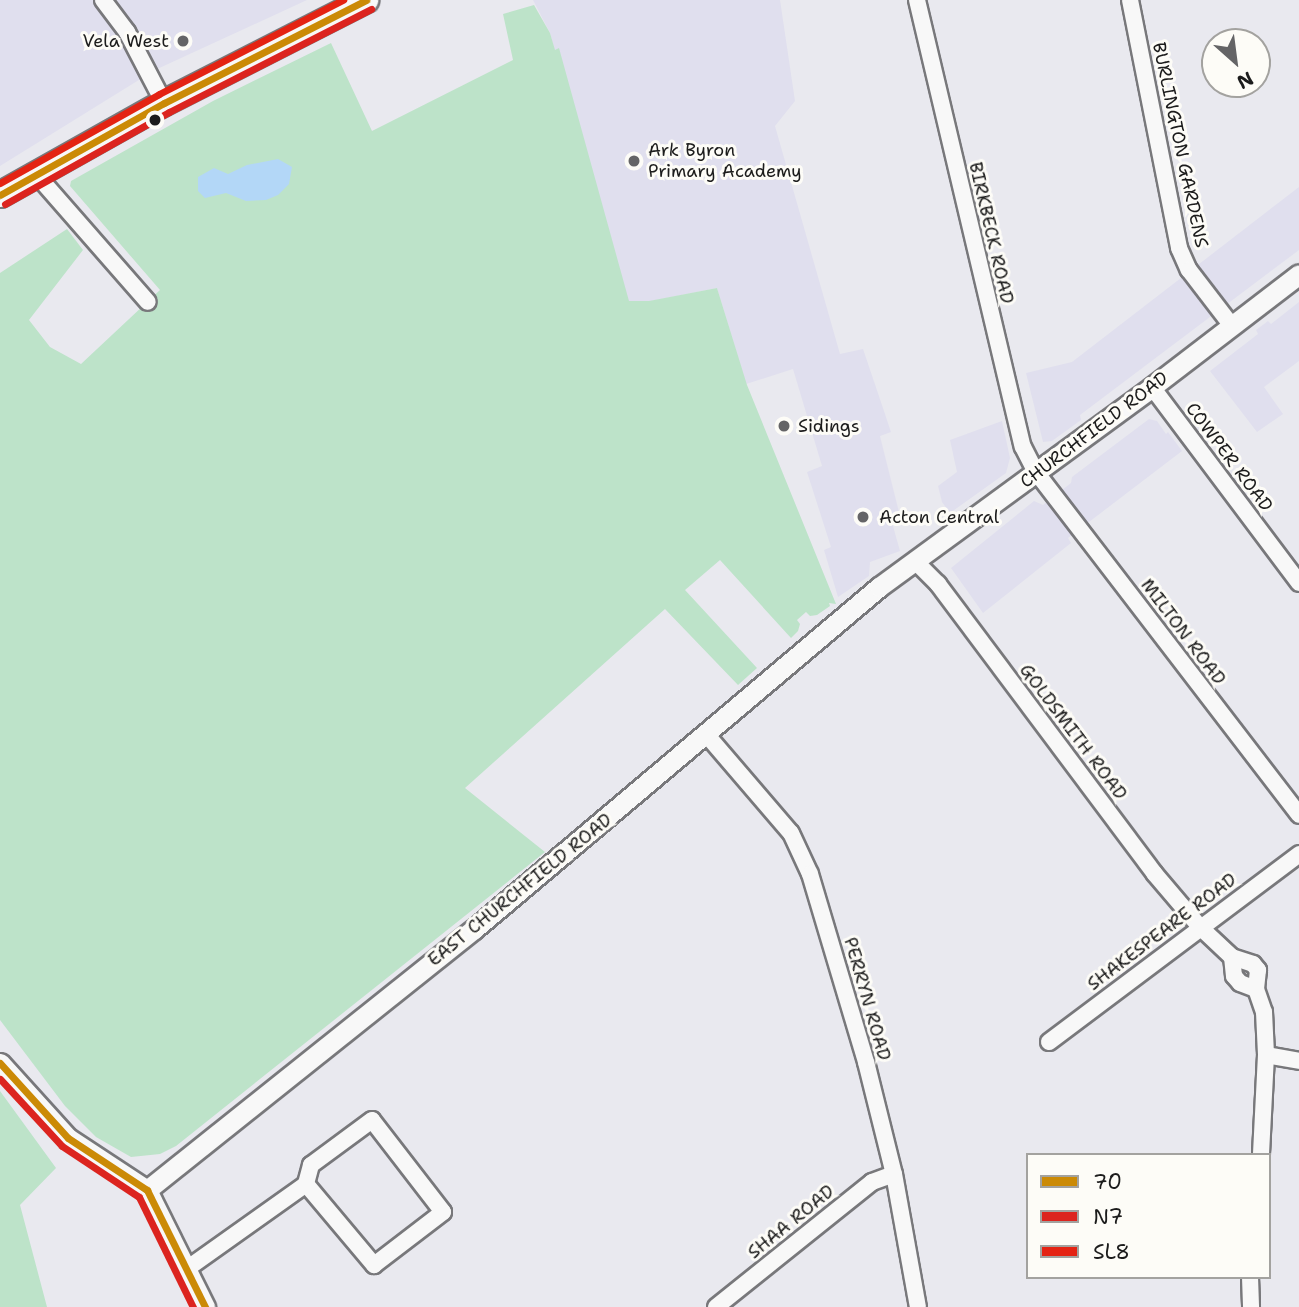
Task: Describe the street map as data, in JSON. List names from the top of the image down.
{
  "streets": {
    "street": [
      "BURLINGTON GARDENS",
      "BIRKBECK ROAD",
      "CHURCHFIELD ROAD",
      "COWPER ROAD",
      "MILTON ROAD",
      "GOLDSMITH ROAD",
      "EAST CHURCHFIELD ROAD",
      "SHAKESPEARE ROAD",
      "PERRYN ROAD",
      "SHAA ROAD"
    ]
  },
  "crossings": [
    ["BURLINGTON GARDENS", "CHURCHFIELD ROAD"],
    ["BIRKBECK ROAD", "CHURCHFIELD ROAD"],
    ["BIRKBECK ROAD", "MILTON ROAD"],
    ["CHURCHFIELD ROAD", "COWPER ROAD"],
    ["CHURCHFIELD ROAD", "MILTON ROAD"],
    ["CHURCHFIELD ROAD", "GOLDSMITH ROAD"],
    ["CHURCHFIELD ROAD", "EAST CHURCHFIELD ROAD"],
    ["GOLDSMITH ROAD", "SHAKESPEARE ROAD"],
    ["EAST CHURCHFIELD ROAD", "PERRYN ROAD"],
    ["PERRYN ROAD", "SHAA ROAD"]
  ],
  "places": [
    "Vela West",
    "Ark Byron Primary Academy",
    "Sidings",
    "Acton Central"
  ],
  "lines": ["transit line 70", "transit line SL8", "transit line N7"],
  "legend": ["70", "N7", "SL8"],
  "north": "bottom right"
}
